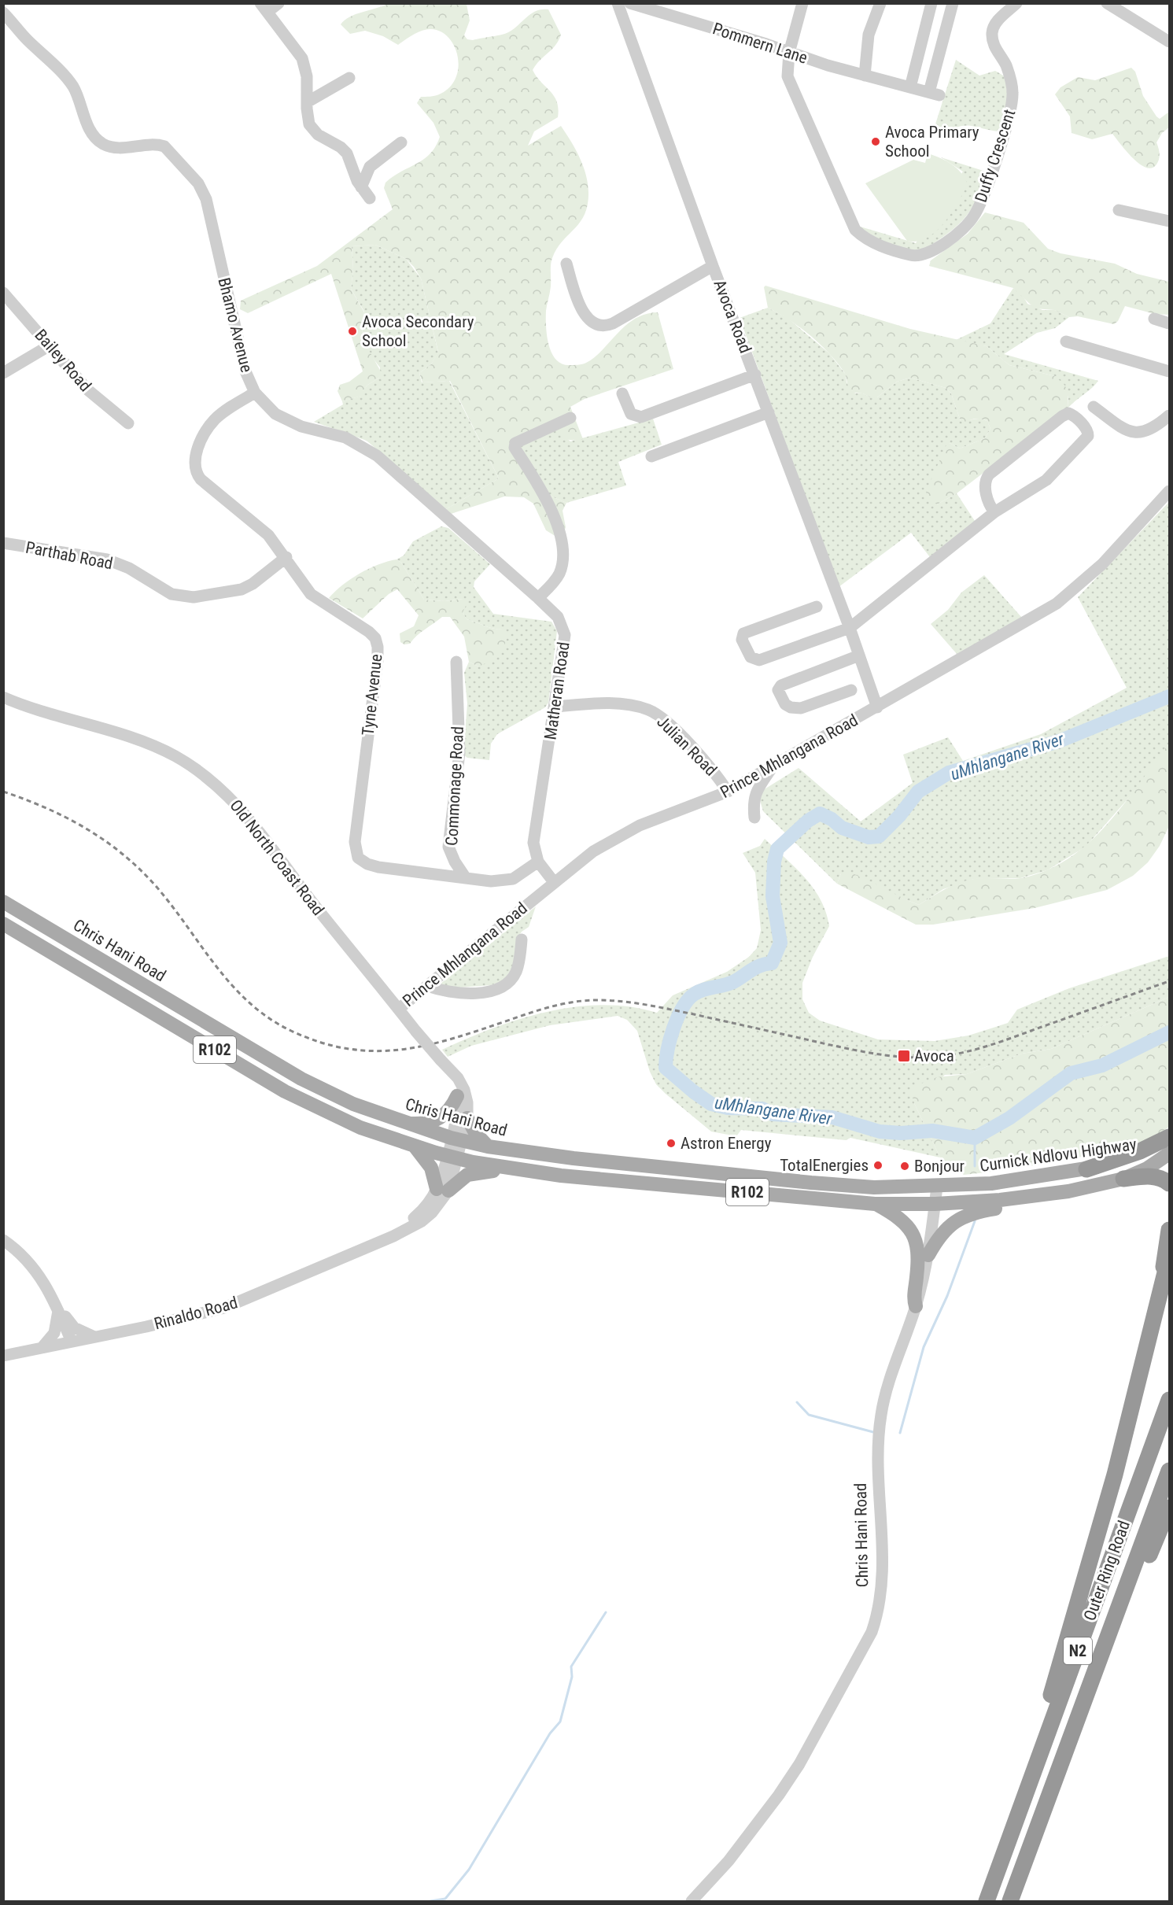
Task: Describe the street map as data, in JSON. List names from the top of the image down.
{
  "streets": {
    "highway": ["Outer Ring Road", "N2"],
    "main road": ["Chris Hani Road", "R102", "Curnick Ndlovu Highway"],
    "street": [
      "Pommern Lane",
      "Duffy Crescent",
      "Avoca Road",
      "Bhamo Avenue",
      "Bailey Road",
      "Parthab Road",
      "Matheran Road",
      "Tyne Avenue",
      "Julian Road",
      "Prince Mhlangana Road",
      "Commonage Road",
      "Old North Coast Road",
      "Rinaldo Road"
    ]
  },
  "crossings": [
    ["Pommern Lane", "Duffy Crescent"],
    ["Avoca Road", "Prince Mhlangana Road"],
    ["Bhamo Avenue", "Matheran Road"],
    ["Bhamo Avenue", "Tyne Avenue"],
    ["Parthab Road", "Tyne Avenue"],
    ["Matheran Road", "Tyne Avenue"],
    ["Matheran Road", "Julian Road"],
    ["Matheran Road", "Prince Mhlangana Road"],
    ["Tyne Avenue", "Commonage Road"],
    ["Julian Road", "Prince Mhlangana Road"],
    ["Prince Mhlangana Road", "Old North Coast Road"],
    ["Old North Coast Road", "Chris Hani Road"],
    ["Old North Coast Road", "Rinaldo Road"],
    ["Chris Hani Road", "R102"],
    ["Chris Hani Road", "Curnick Ndlovu Highway"],
    ["Chris Hani Road", "Rinaldo Road"],
    ["R102", "Curnick Ndlovu Highway"],
    ["R102", "Rinaldo Road"]
  ],
  "water": ["uMhlangane River"],
  "places": {
    "other": [
      "Avoca Primary School",
      "Avoca Secondary School",
      "Astron Energy",
      "TotalEnergies",
      "Bonjour"
    ],
    "transit": ["Avoca"]
  }
}
